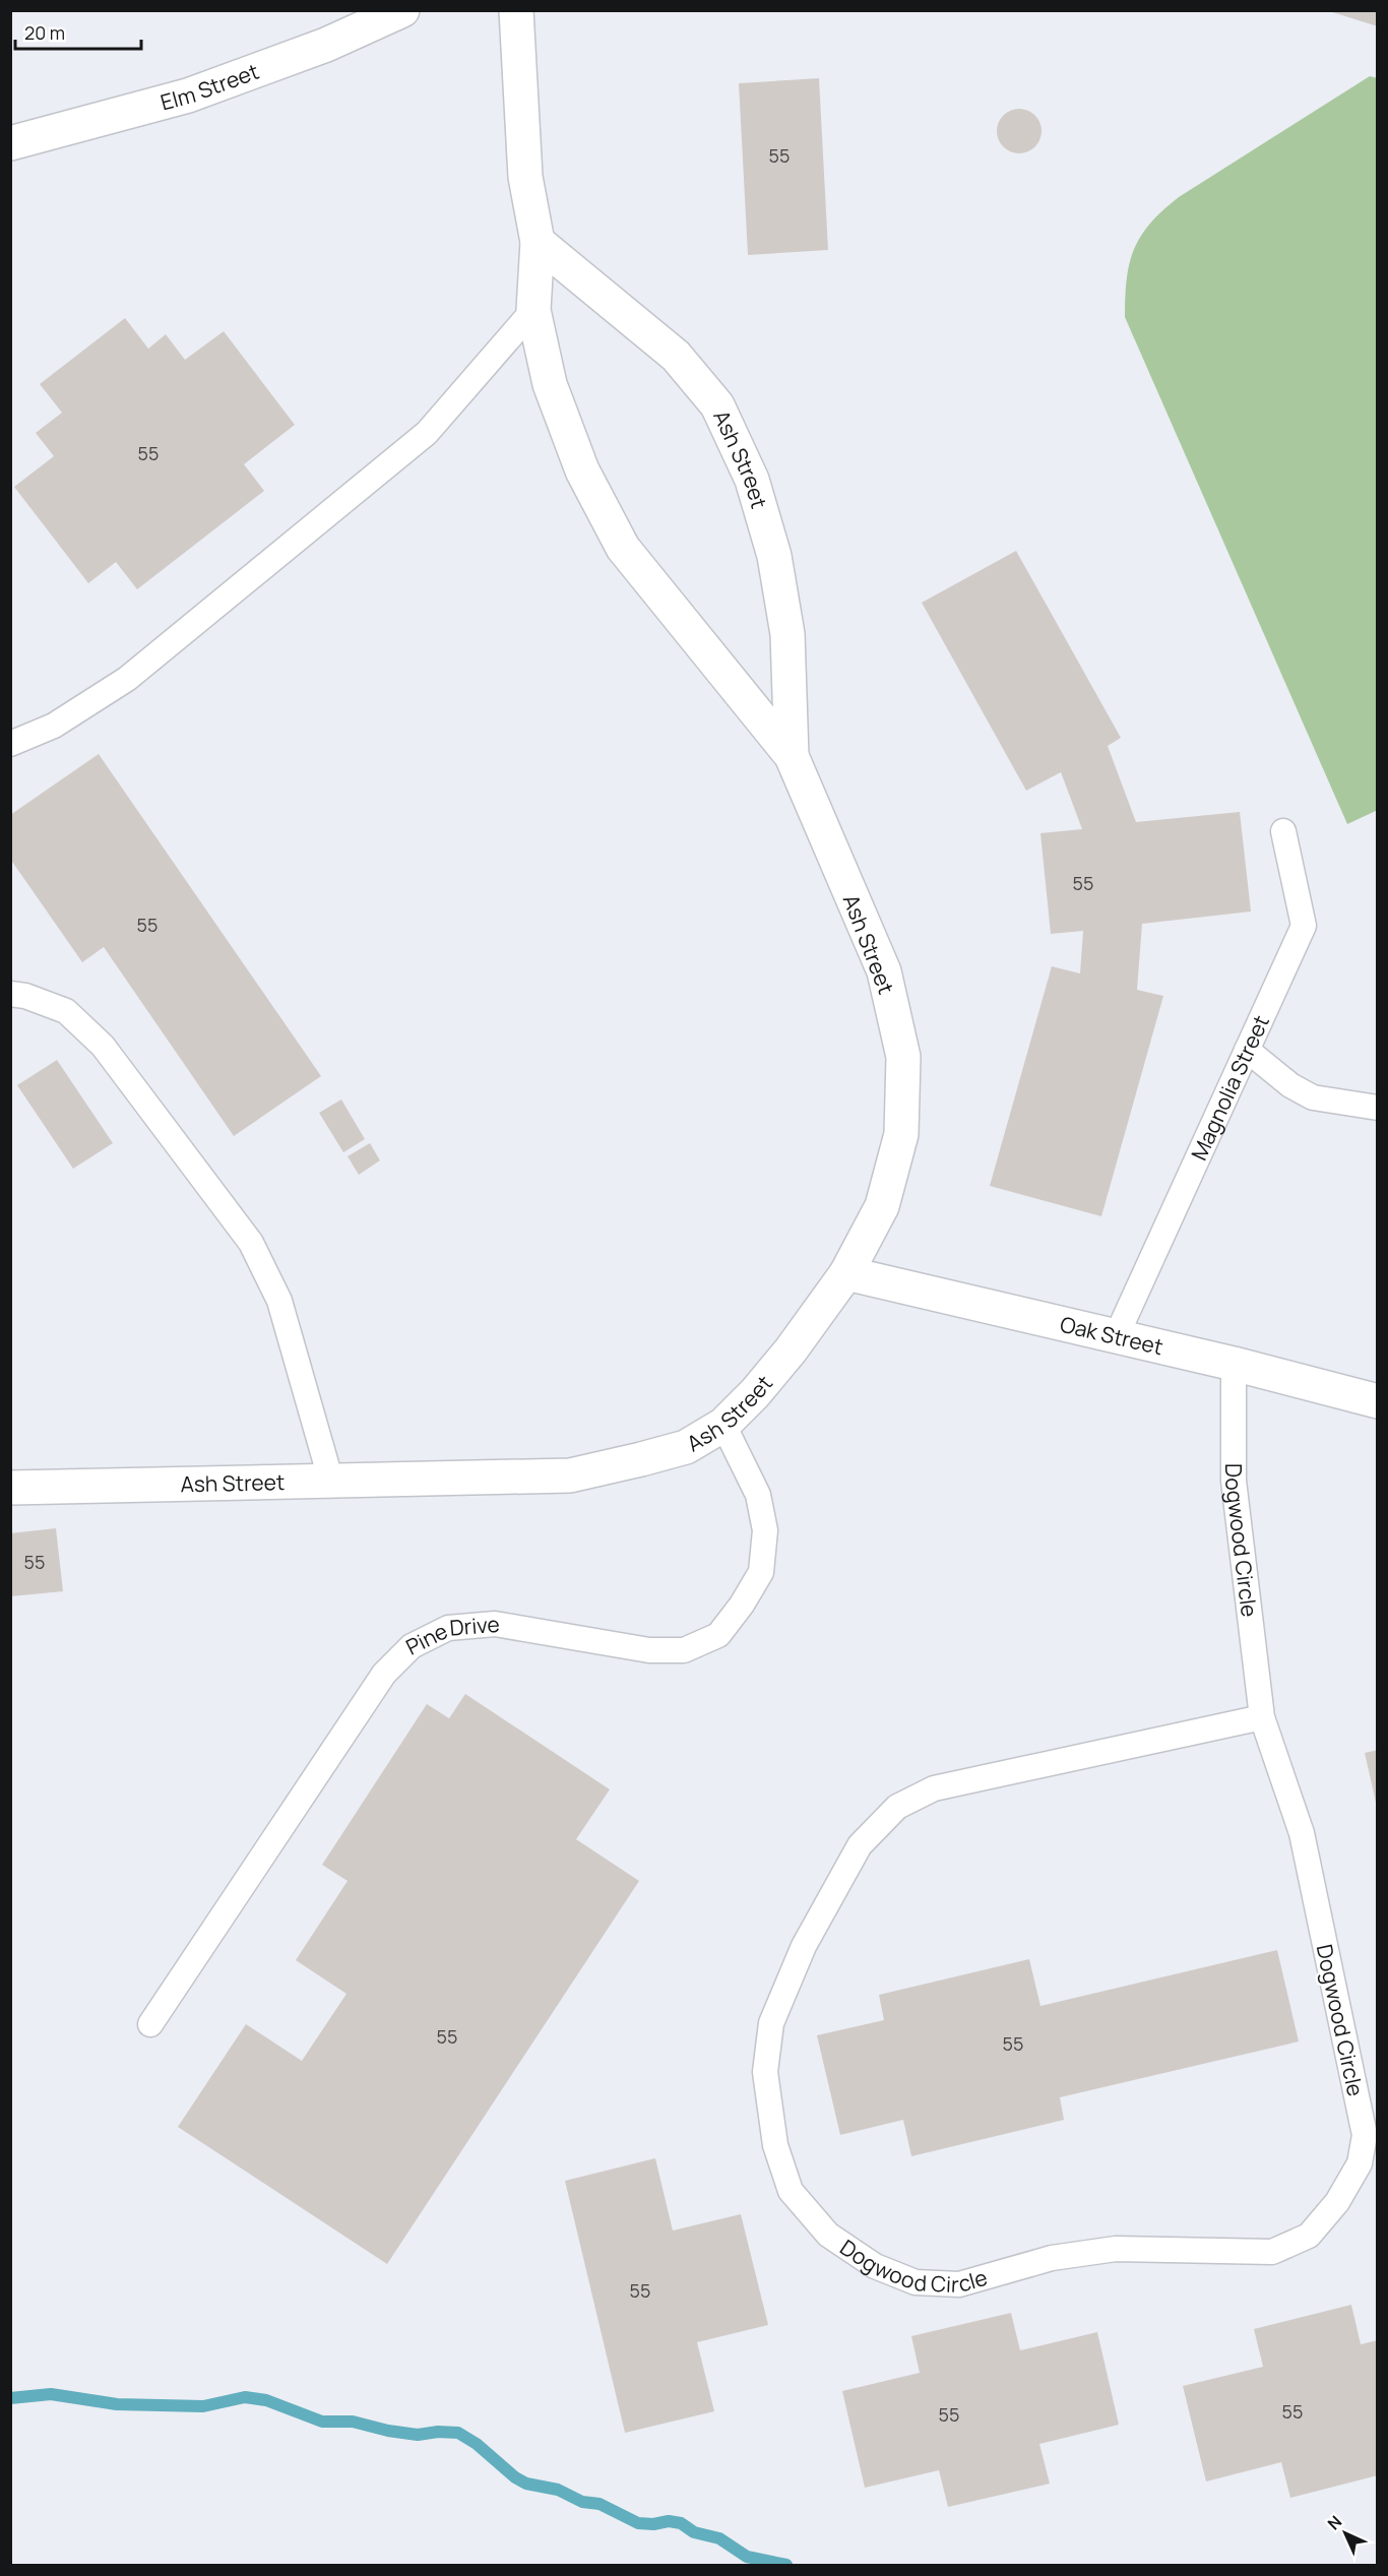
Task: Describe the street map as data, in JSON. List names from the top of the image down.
{
  "streets": {
    "street": ["Elm Street", "Ash Street", "Oak Street"],
    "lane": ["Magnolia Street", "Dogwood Circle", "Pine Drive"]
  },
  "crossings": [
    ["Ash Street", "Oak Street"],
    ["Ash Street", "Pine Drive"],
    ["Magnolia Street", "Oak Street"],
    ["Oak Street", "Dogwood Circle"]
  ],
  "house_numbers": [
    "55",
    "55",
    "55",
    "55",
    "55",
    "55",
    "55",
    "55",
    "55",
    "55"
  ],
  "scale_bar": "20 m",
  "north": "top left"
}
